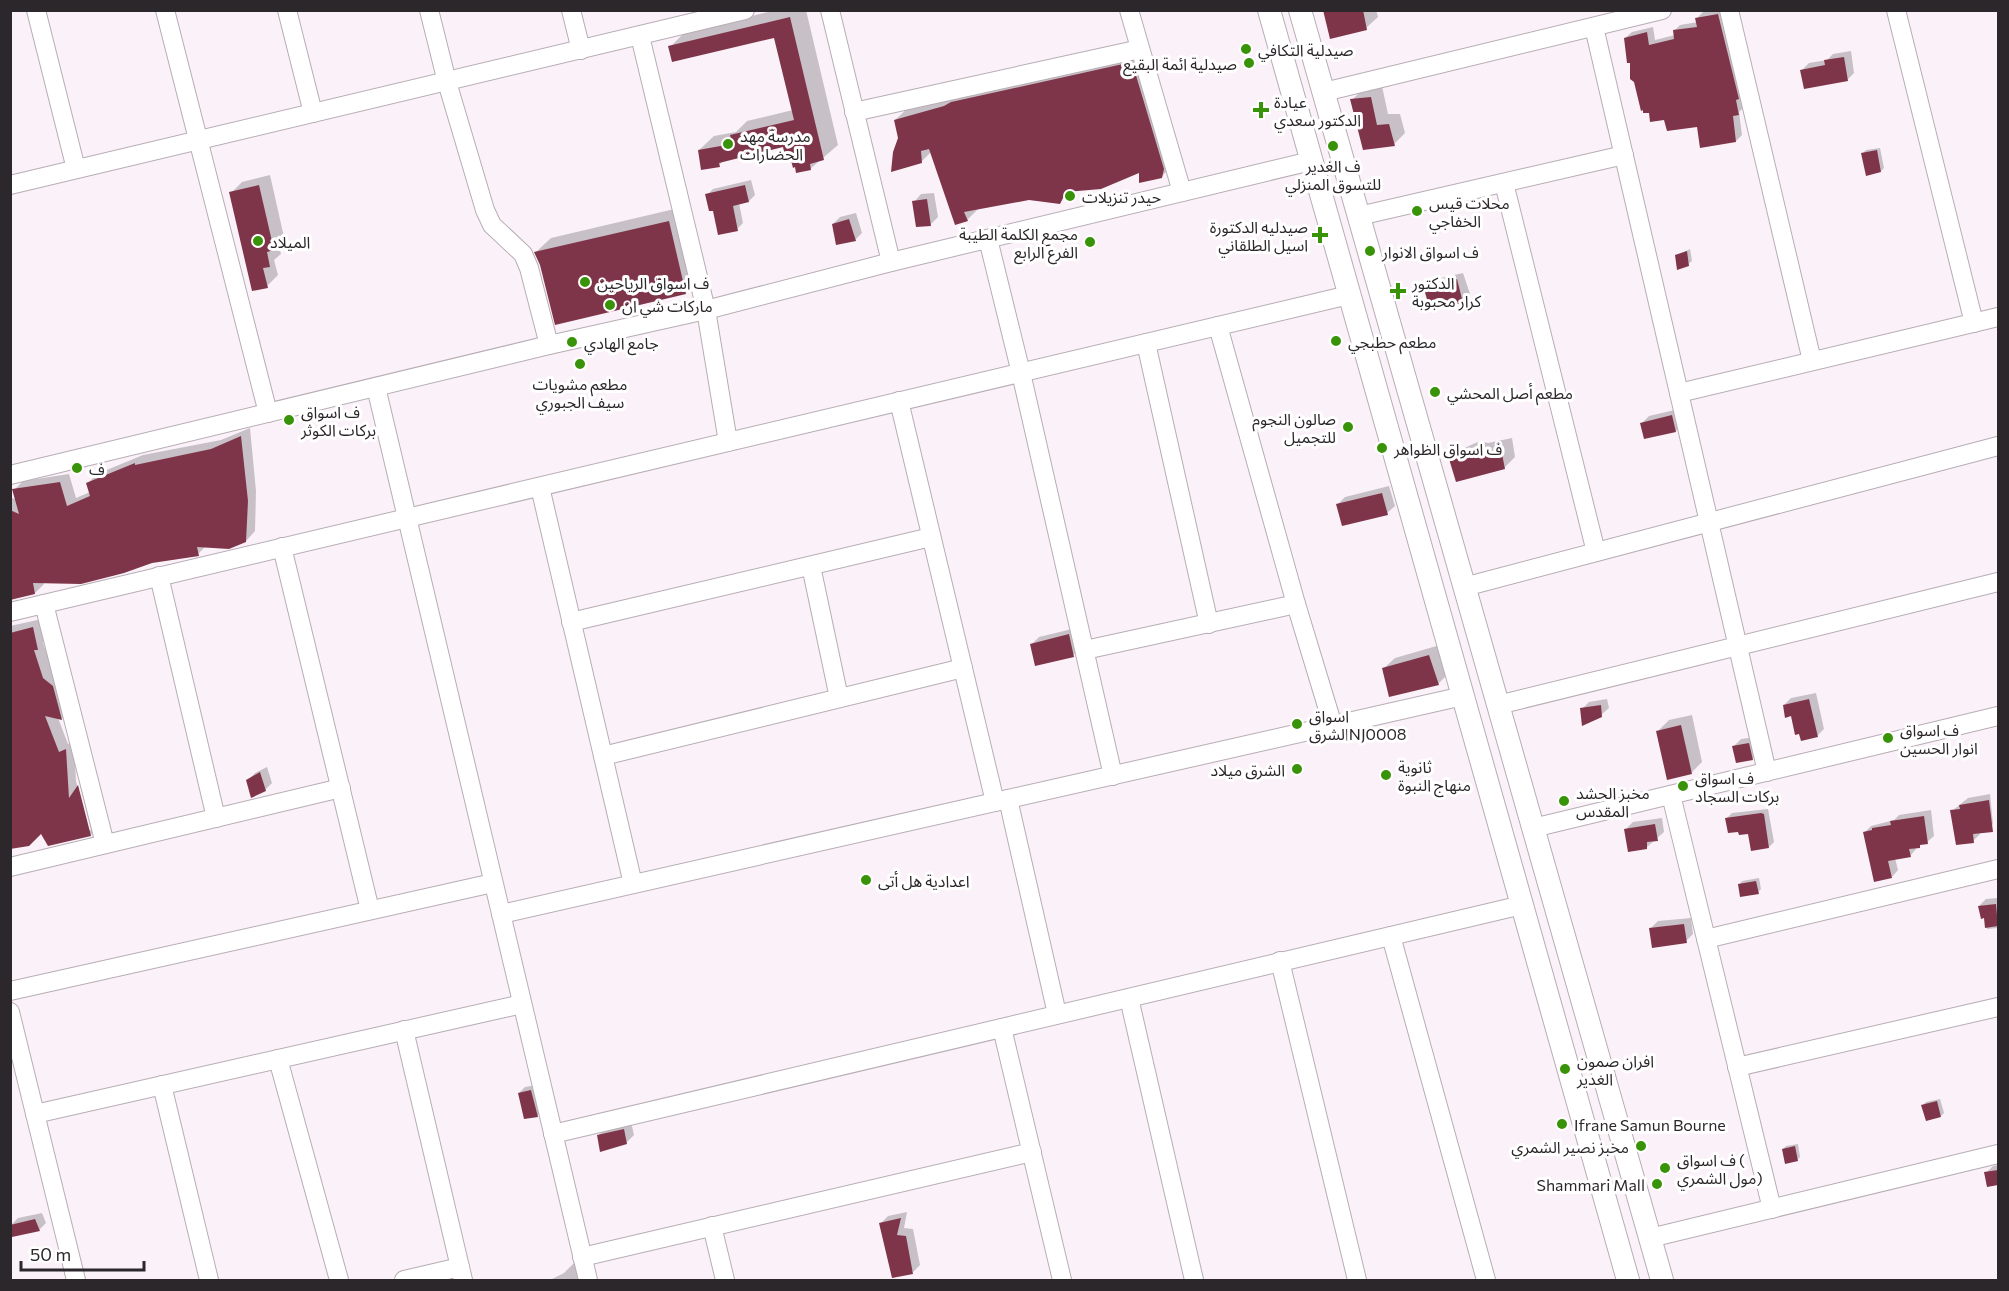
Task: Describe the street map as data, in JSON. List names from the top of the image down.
{
  "places": {
    "other": [
      "صيدلية التكافي",
      "صيدلية ائمة البقيع",
      "مدرسة مهد الحضارات",
      "ف الغدير للتسوق المنزلي",
      "حيدر تنزيلات",
      "محلات قيس الخفاجي",
      "الميلاد",
      "مجمع الكلمة الطيبة الفرع الرابع",
      "ف اسواق الانوار",
      "ف اسواق الرياحين",
      "ماركات شي ان",
      "مطعم حطبجي",
      "جامع الهادي",
      "مطعم مشويات سيف الجبوري",
      "مطعم أصل المحشي",
      "ف اسواق بركات الكوثر",
      "صالون النجوم للتجميل",
      "ف اسواق الظواهر",
      "ف",
      "اسواق الشرقNJ0008",
      "ف اسواق انوار الحسين",
      "الشرق ميلاد",
      "ثانوية منهاج النبوة",
      "ف اسواق بركات السجاد",
      "مخبز الحشد المقدس",
      "اعدادية هل أتى",
      "افران صمون الغدير",
      "Ifrane Samun Bourne",
      "مخبز نصير الشمري",
      "ف اسواق ( مول الشمري)",
      "Shammari Mall"
    ],
    "health": ["عيادة الدكتور سعدي", "صيدليه الدكتورة اسيل الطلقاني", "الدكتور كرار محبوبة"]
  },
  "scale_bar": "50 m"
}
